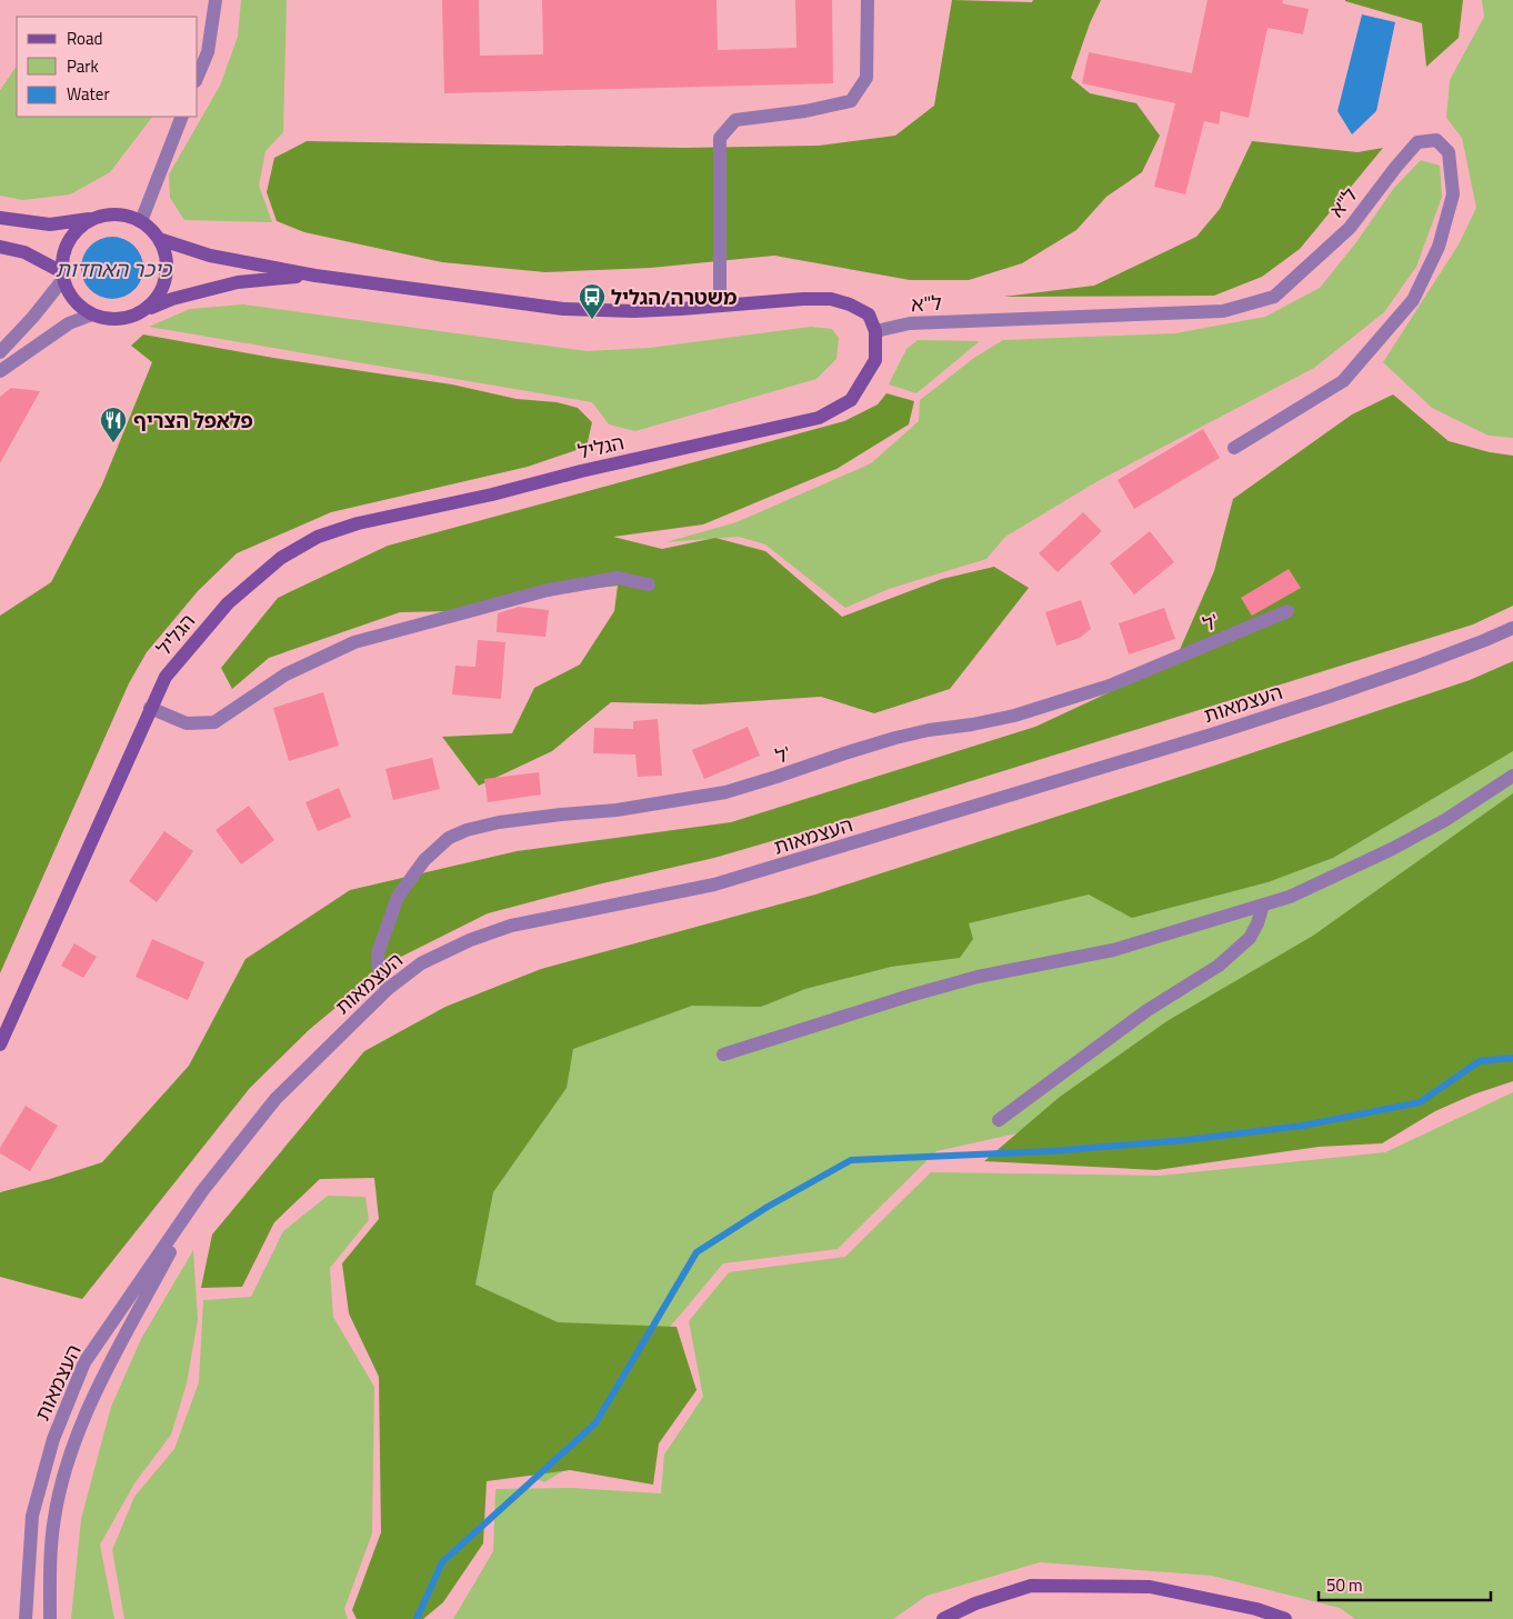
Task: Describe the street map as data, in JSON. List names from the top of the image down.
{
  "streets": {
    "main road": ["הגליל"],
    "street": ["ל\"א", "ל'", "העצמאות"]
  },
  "crossings": [
    ["ל\"א", "הגליל"],
    ["ל'", "העצמאות"]
  ],
  "water": ["כיכר האחדות"],
  "places": {
    "bus stop": ["משטרה/הגליל"],
    "restaurant": ["פלאפל הצריף"]
  },
  "legend": ["Road", "Park", "Water"],
  "scale_bar": "50 m"
}
